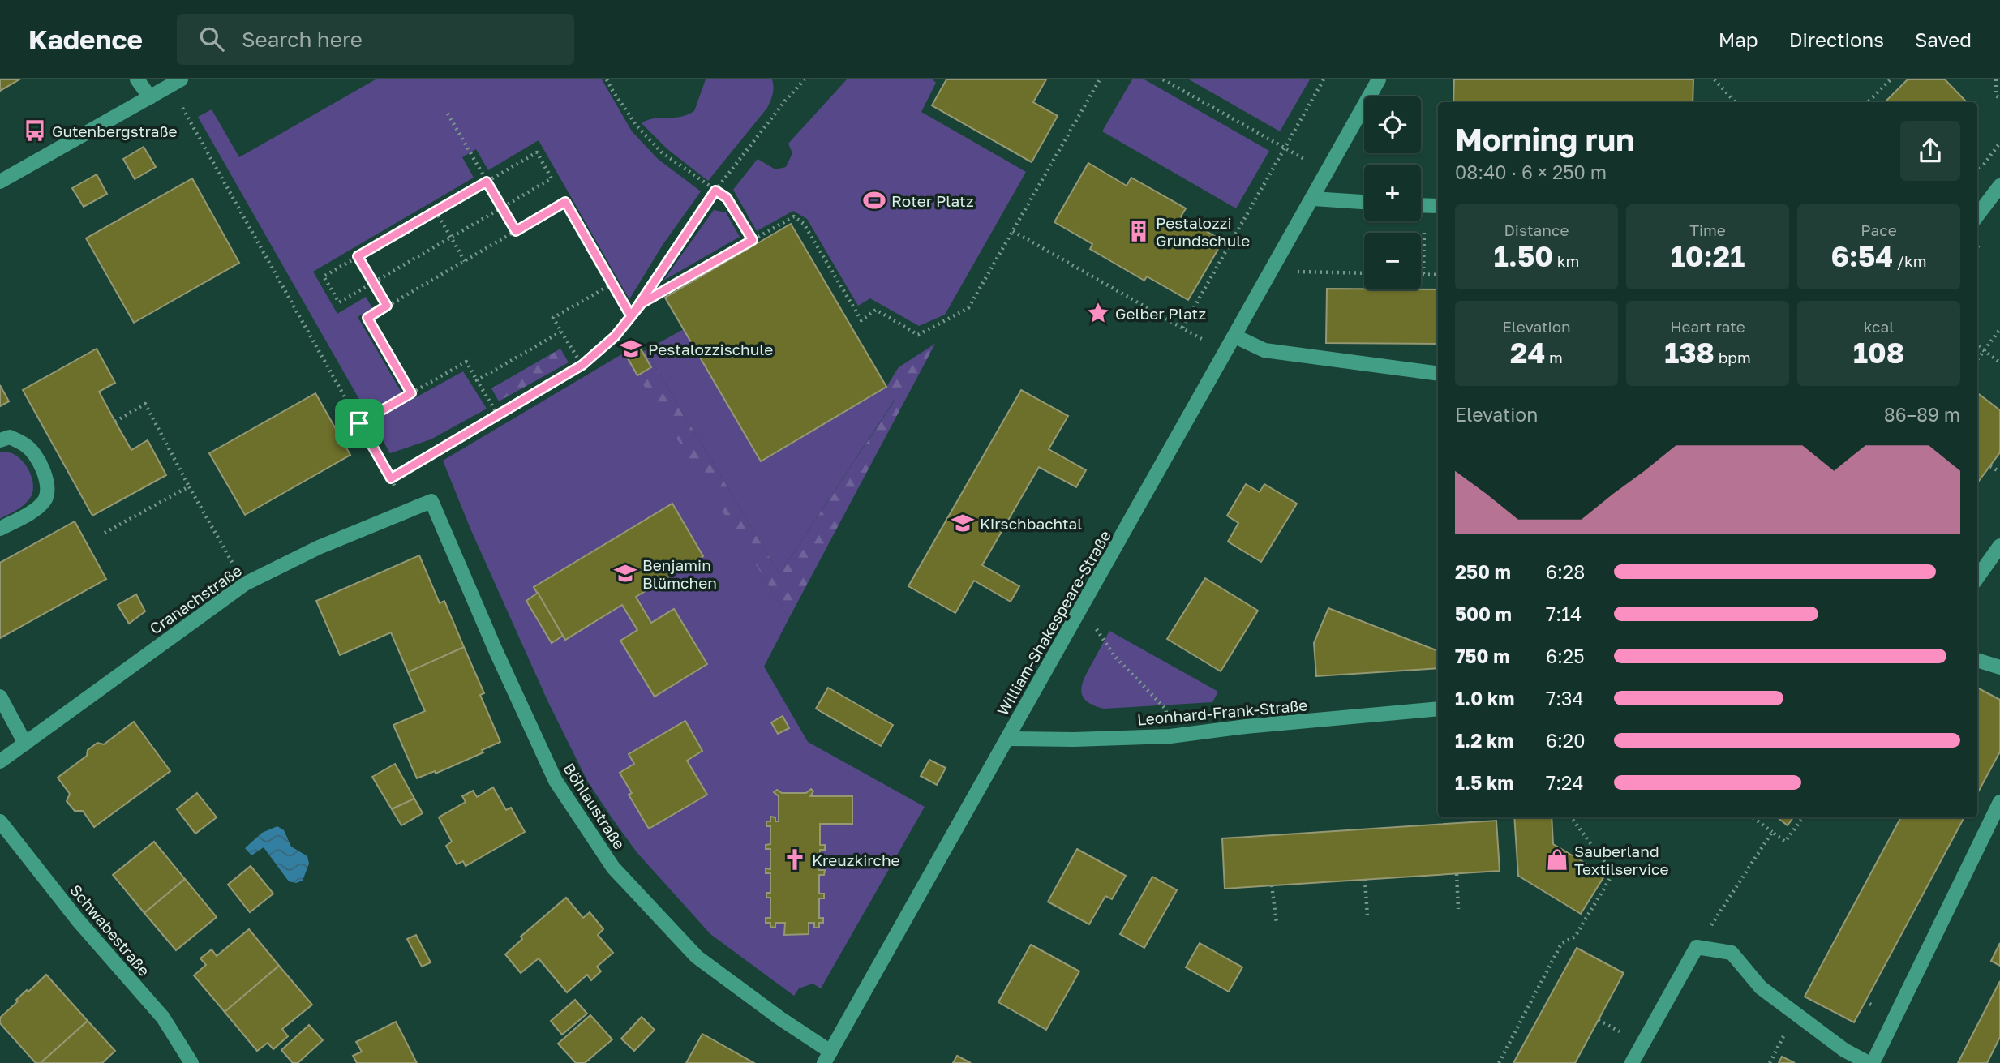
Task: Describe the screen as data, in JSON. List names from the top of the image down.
{
  "streets": {
    "street": [
      "Cranachstraße",
      "William-Shakespeare-Straße",
      "Leonhard-Frank-Straße",
      "Böhlaustraße",
      "Schwabestraße"
    ]
  },
  "crossings": [
    ["Cranachstraße", "Böhlaustraße"],
    ["William-Shakespeare-Straße", "Leonhard-Frank-Straße"],
    ["William-Shakespeare-Straße", "Böhlaustraße"]
  ],
  "places": {
    "bus stop": ["Gutenbergstraße"],
    "sports": ["Roter Platz"],
    "building": ["Pestalozzi Grundschule"],
    "place": ["Gelber Platz"],
    "school or university": ["Pestalozzischule", "Kirschbachtal", "Benjamin Blümchen"],
    "church": ["Kreuzkirche"],
    "shop": ["Sauberland Textilservice"]
  },
  "page": {
    "header": "Kadence",
    "search": "Search here",
    "nav": ["Map", "Directions", "Saved"],
    "map_buttons": ["+", "−"],
    "heading": ["Morning run", "08:40 · 6 × 250 m"],
    "stats": [
      ["Distance", "1.50 km"],
      ["Time", "10:21"],
      ["Pace", "6:54 /km"],
      ["Elevation", "24 m"],
      ["Heart rate", "138 bpm"],
      ["kcal", "108"]
    ],
    "chart": ["Elevation", "86–89 m"],
    "list": [
      {
        "name": "250 m",
        "note": "6:28"
      },
      {
        "name": "500 m",
        "note": "7:14"
      },
      {
        "name": "750 m",
        "note": "6:25"
      },
      {
        "name": "1.0 km",
        "note": "7:34"
      },
      {
        "name": "1.2 km",
        "note": "6:20"
      },
      {
        "name": "1.5 km",
        "note": "7:24"
      }
    ]
  }
}
